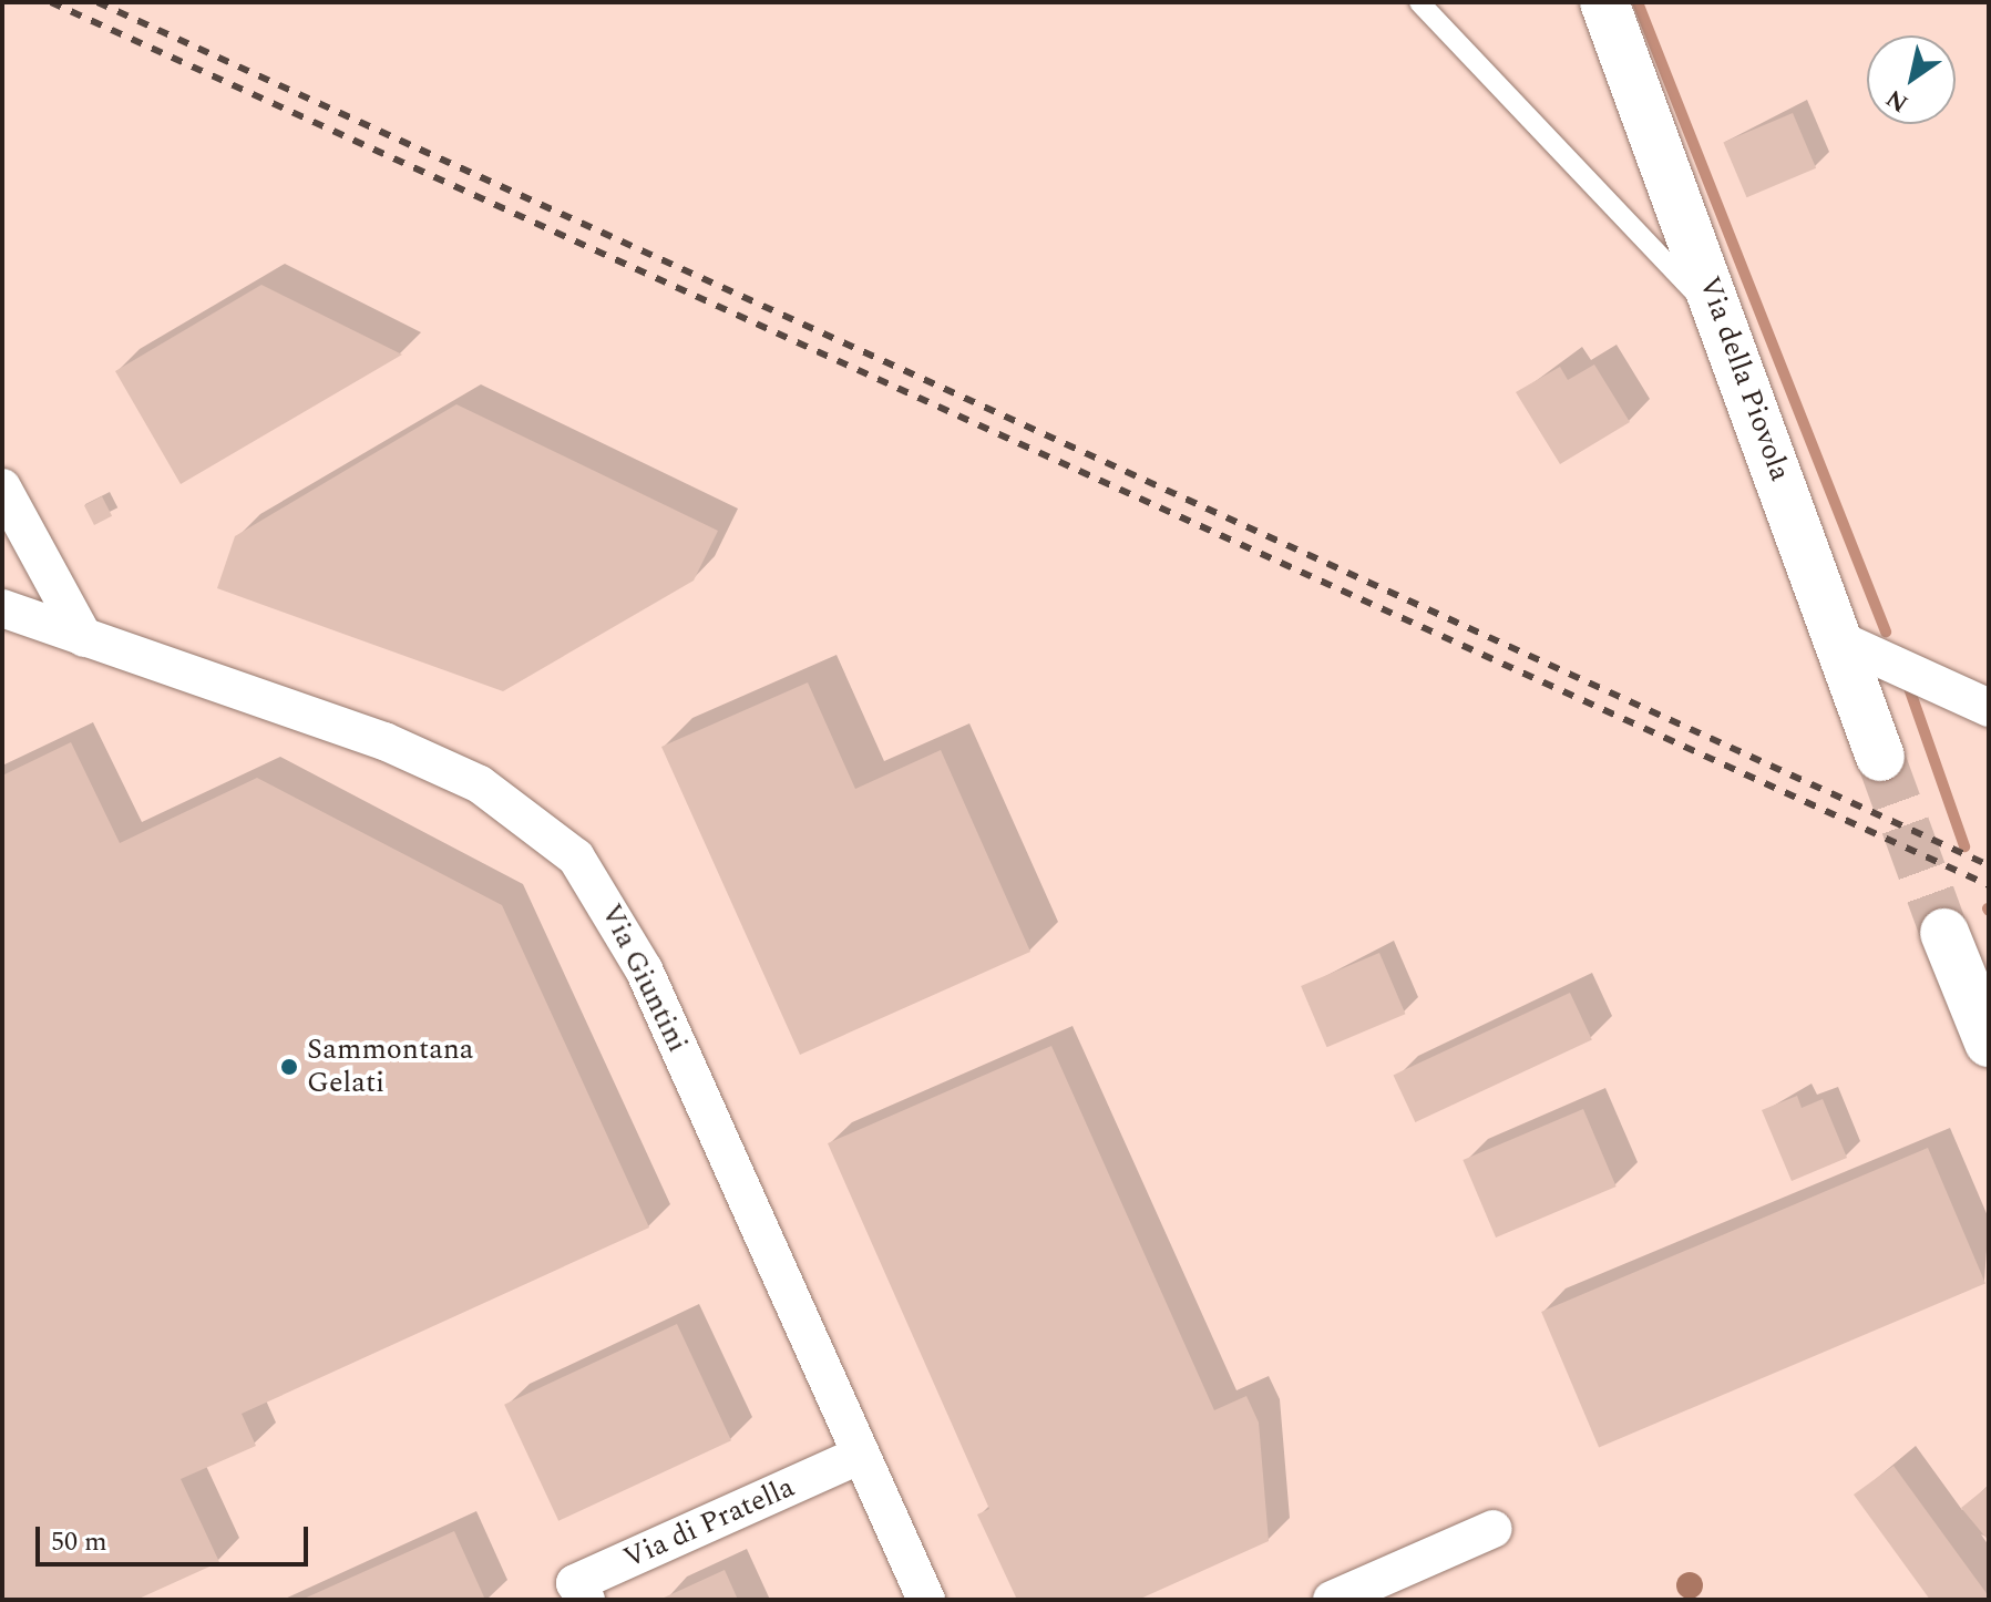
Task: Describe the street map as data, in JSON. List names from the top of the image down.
{
  "streets": {
    "street": ["Via della Piovola", "Via Giuntini", "Via di Pratella"]
  },
  "crossings": [
    ["Via Giuntini", "Via di Pratella"]
  ],
  "places": ["Sammontana Gelati"],
  "scale_bar": "50 m",
  "north": "bottom left"
}
